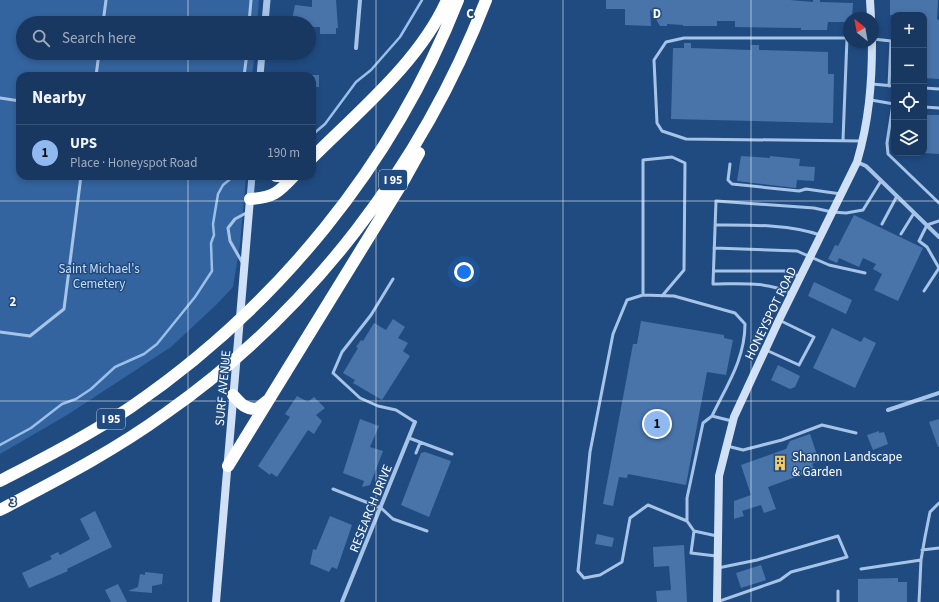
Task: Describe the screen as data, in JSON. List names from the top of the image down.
{
  "streets": {
    "highway": ["I 95"],
    "main road": ["HONEYSPOT ROAD", "SURF AVENUE"],
    "street": ["RESEARCH DRIVE"]
  },
  "parks": ["Saint Michael's Cemetery"],
  "places": {
    "building": ["Shannon Landscape & Garden"]
  },
  "north": "top left",
  "page": {
    "map_buttons": ["+", "−"],
    "search": "Search here",
    "heading": "Nearby",
    "list": [
      {
        "mark": "1",
        "name": "UPS",
        "note": "Place · Honeyspot Road",
        "value": "190 m"
      }
    ],
    "pins": "1"
  },
  "grid": {
    "columns": ["C", "D"],
    "rows": ["2", "3"]
  }
}
